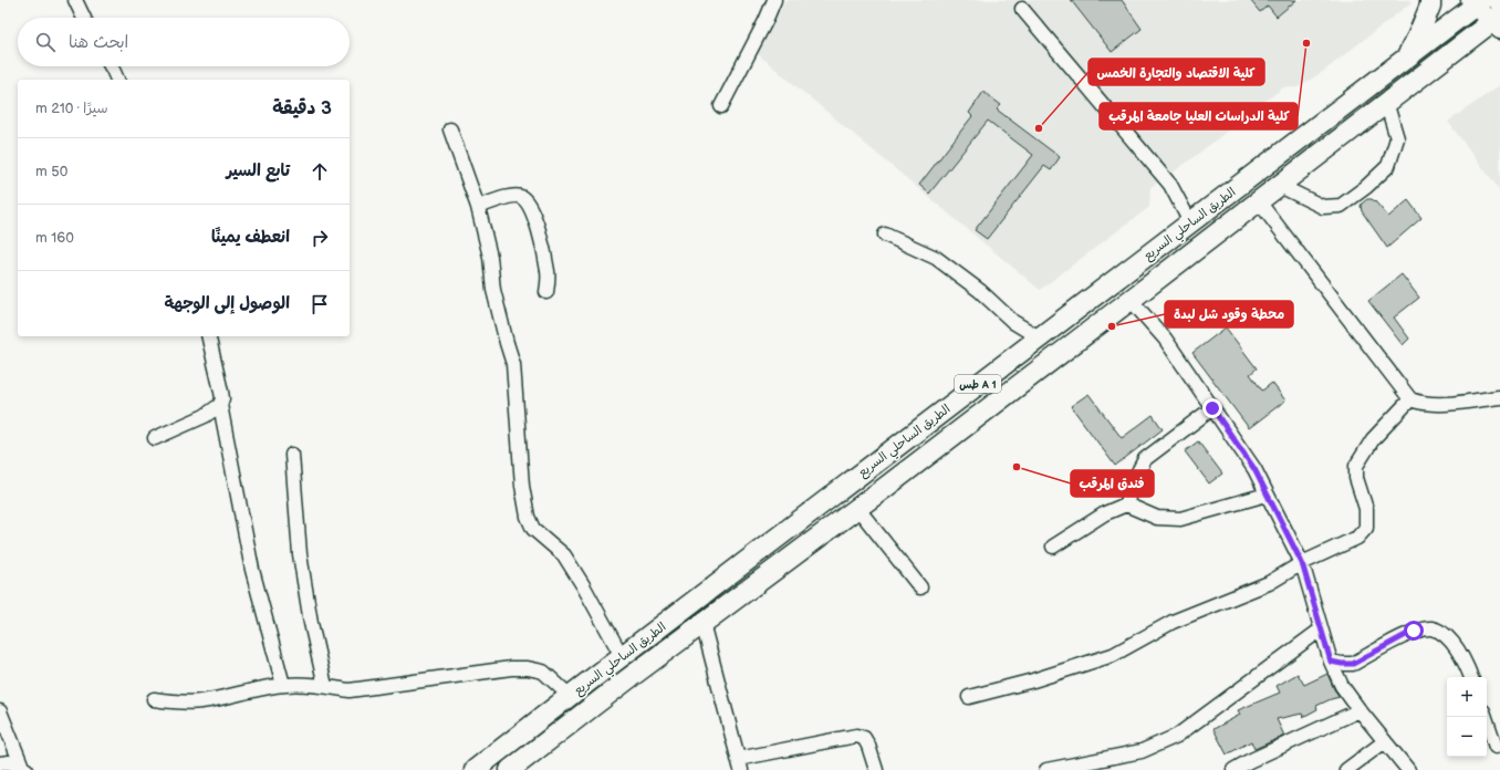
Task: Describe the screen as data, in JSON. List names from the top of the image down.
{
  "streets": {
    "highway": ["الطريق الساحلي السريع", "طس A 1"]
  },
  "places": [
    "كلية الدراسات العليا جامعة المرقب",
    "كلية الاقتصاد والتجارة الخمس",
    "محطة وقود شل لبدة",
    "فندق المرقب"
  ],
  "page": {
    "search": "ابحث هنا",
    "heading": ["3 دقيقة", "سيرًا · 210 m"],
    "list": [
      ["تابع السير", "50 m"],
      ["انعطف يمينًا", "160 m"],
      "الوصول إلى الوجهة"
    ],
    "map_buttons": ["+", "−"]
  }
}
